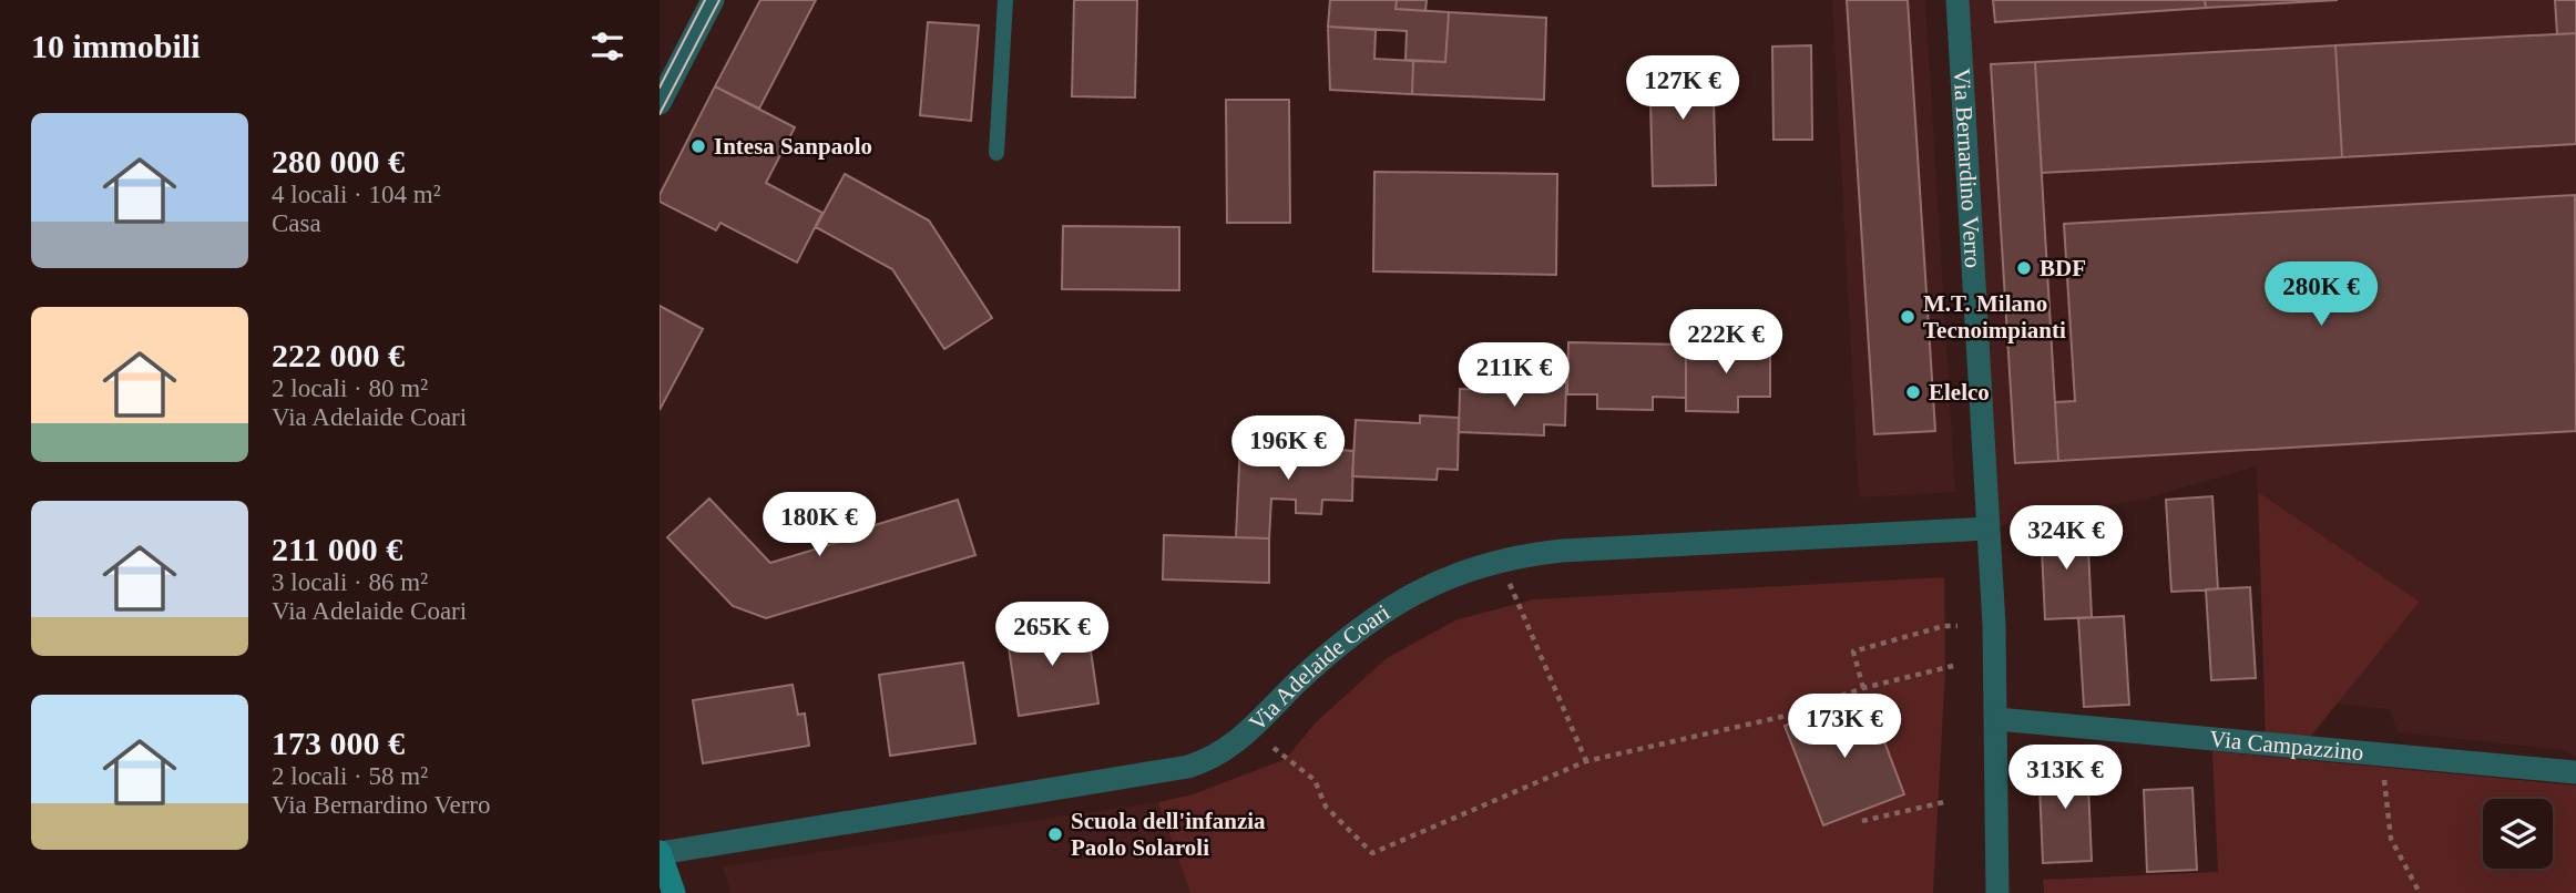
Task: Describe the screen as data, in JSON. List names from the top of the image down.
{
  "streets": {
    "street": ["Via Bernardino Verro", "Via Adelaide Coari", "Via Campazzino"]
  },
  "crossings": [
    ["Via Bernardino Verro", "Via Adelaide Coari"],
    ["Via Bernardino Verro", "Via Campazzino"]
  ],
  "places": [
    "Intesa Sanpaolo",
    "BDF",
    "M.T. Milano Tecnoimpianti",
    "Elelco",
    "Scuola dell'infanzia Paolo Solaroli"
  ],
  "page": {
    "heading": "10 immobili",
    "price": [
      "127K €",
      "280K €",
      "222K €",
      "211K €",
      "196K €",
      "180K €",
      "324K €",
      "265K €",
      "173K €",
      "313K €"
    ],
    "list": [
      {
        "name": "280 000 €",
        "note": "4 locali · 104 m² · Casa"
      },
      {
        "name": "222 000 €",
        "note": "2 locali · 80 m² · Via Adelaide Coari"
      },
      {
        "name": "211 000 €",
        "note": "3 locali · 86 m² · Via Adelaide Coari"
      },
      {
        "name": "173 000 €",
        "note": "2 locali · 58 m² · Via Bernardino Verro"
      }
    ]
  }
}
